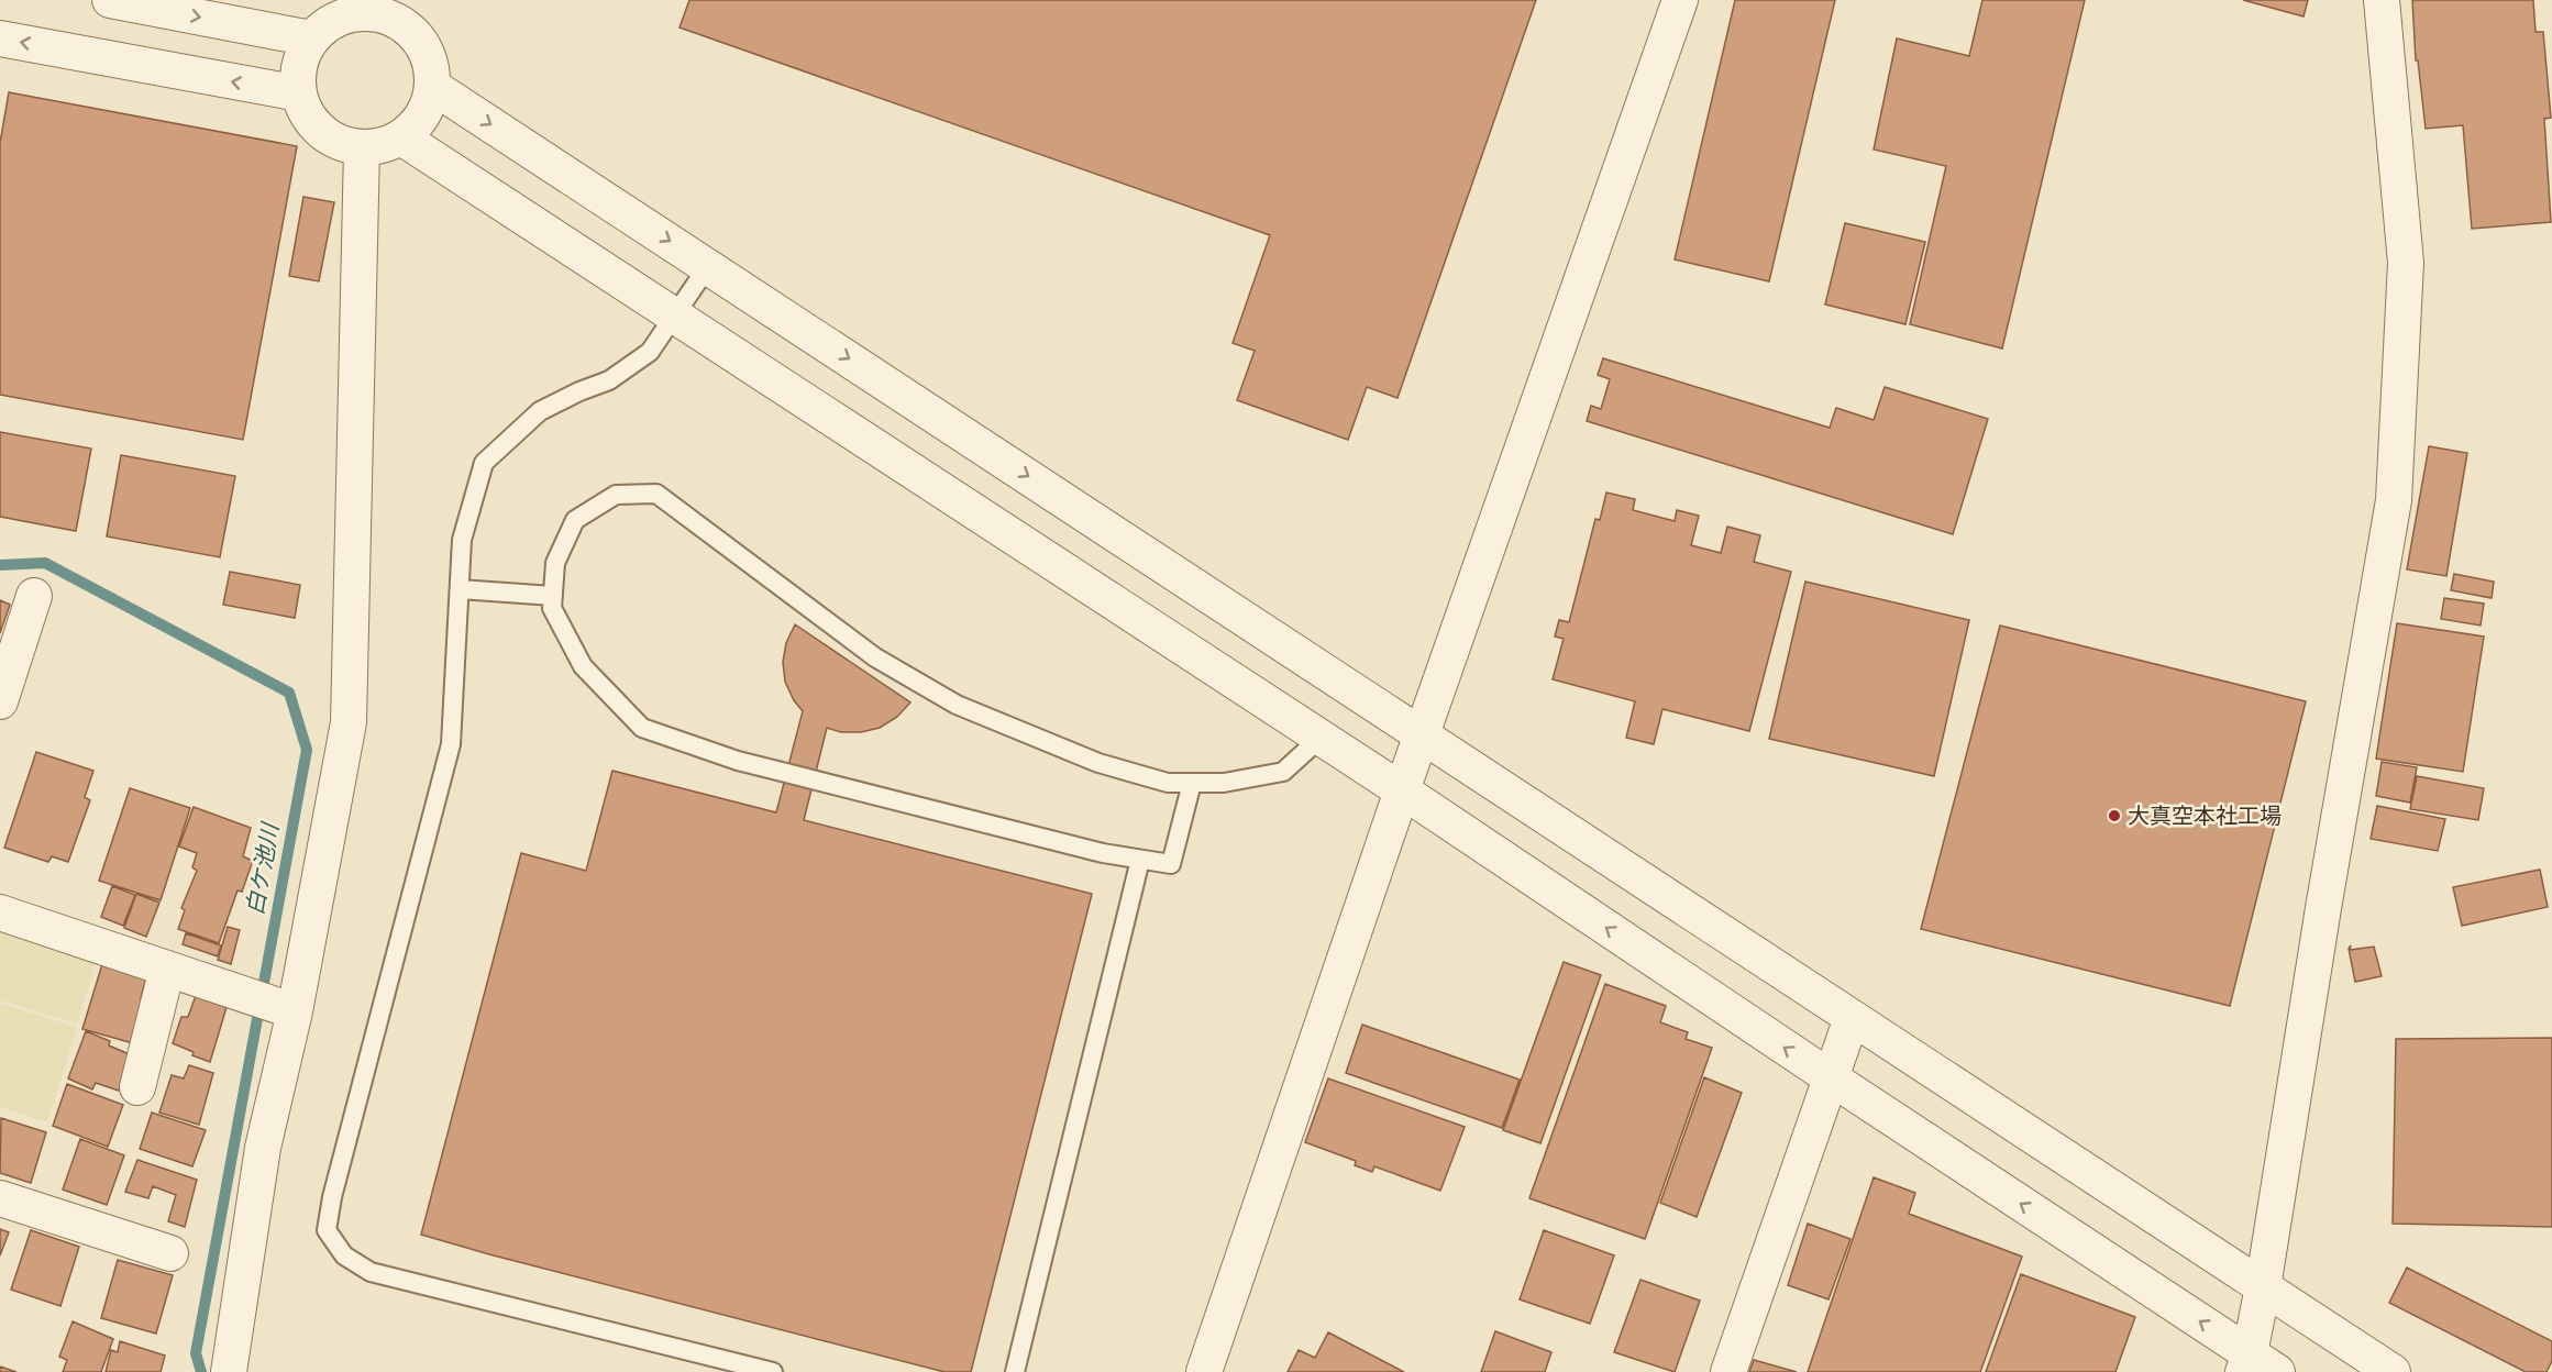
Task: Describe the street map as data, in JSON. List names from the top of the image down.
{
  "water": ["白ケ池川"],
  "places": ["大真空本社工場"]
}
